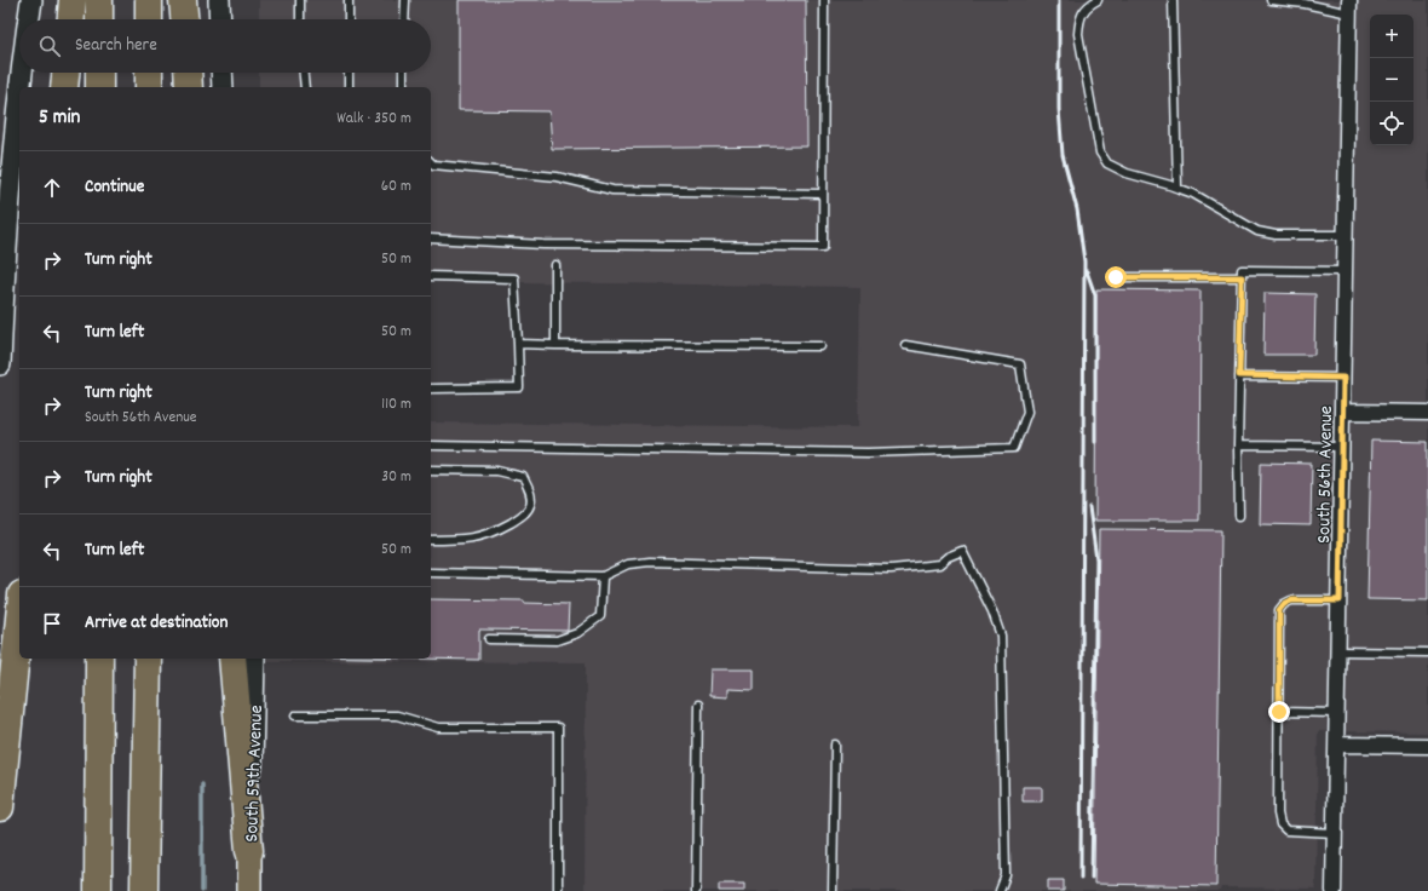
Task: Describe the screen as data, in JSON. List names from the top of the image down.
{
  "streets": {
    "main road": ["South 59th Avenue"],
    "street": ["South 56th Avenue"]
  },
  "page": {
    "map_buttons": ["+", "−"],
    "search": "Search here",
    "heading": ["5 min", "Walk · 350 m"],
    "list": [
      ["Continue", "60 m"],
      ["Turn right", "50 m"],
      ["Turn left", "50 m"],
      ["Turn right", "South 56th Avenue", "110 m"],
      ["Turn right", "30 m"],
      ["Turn left", "50 m"],
      "Arrive at destination"
    ]
  }
}
